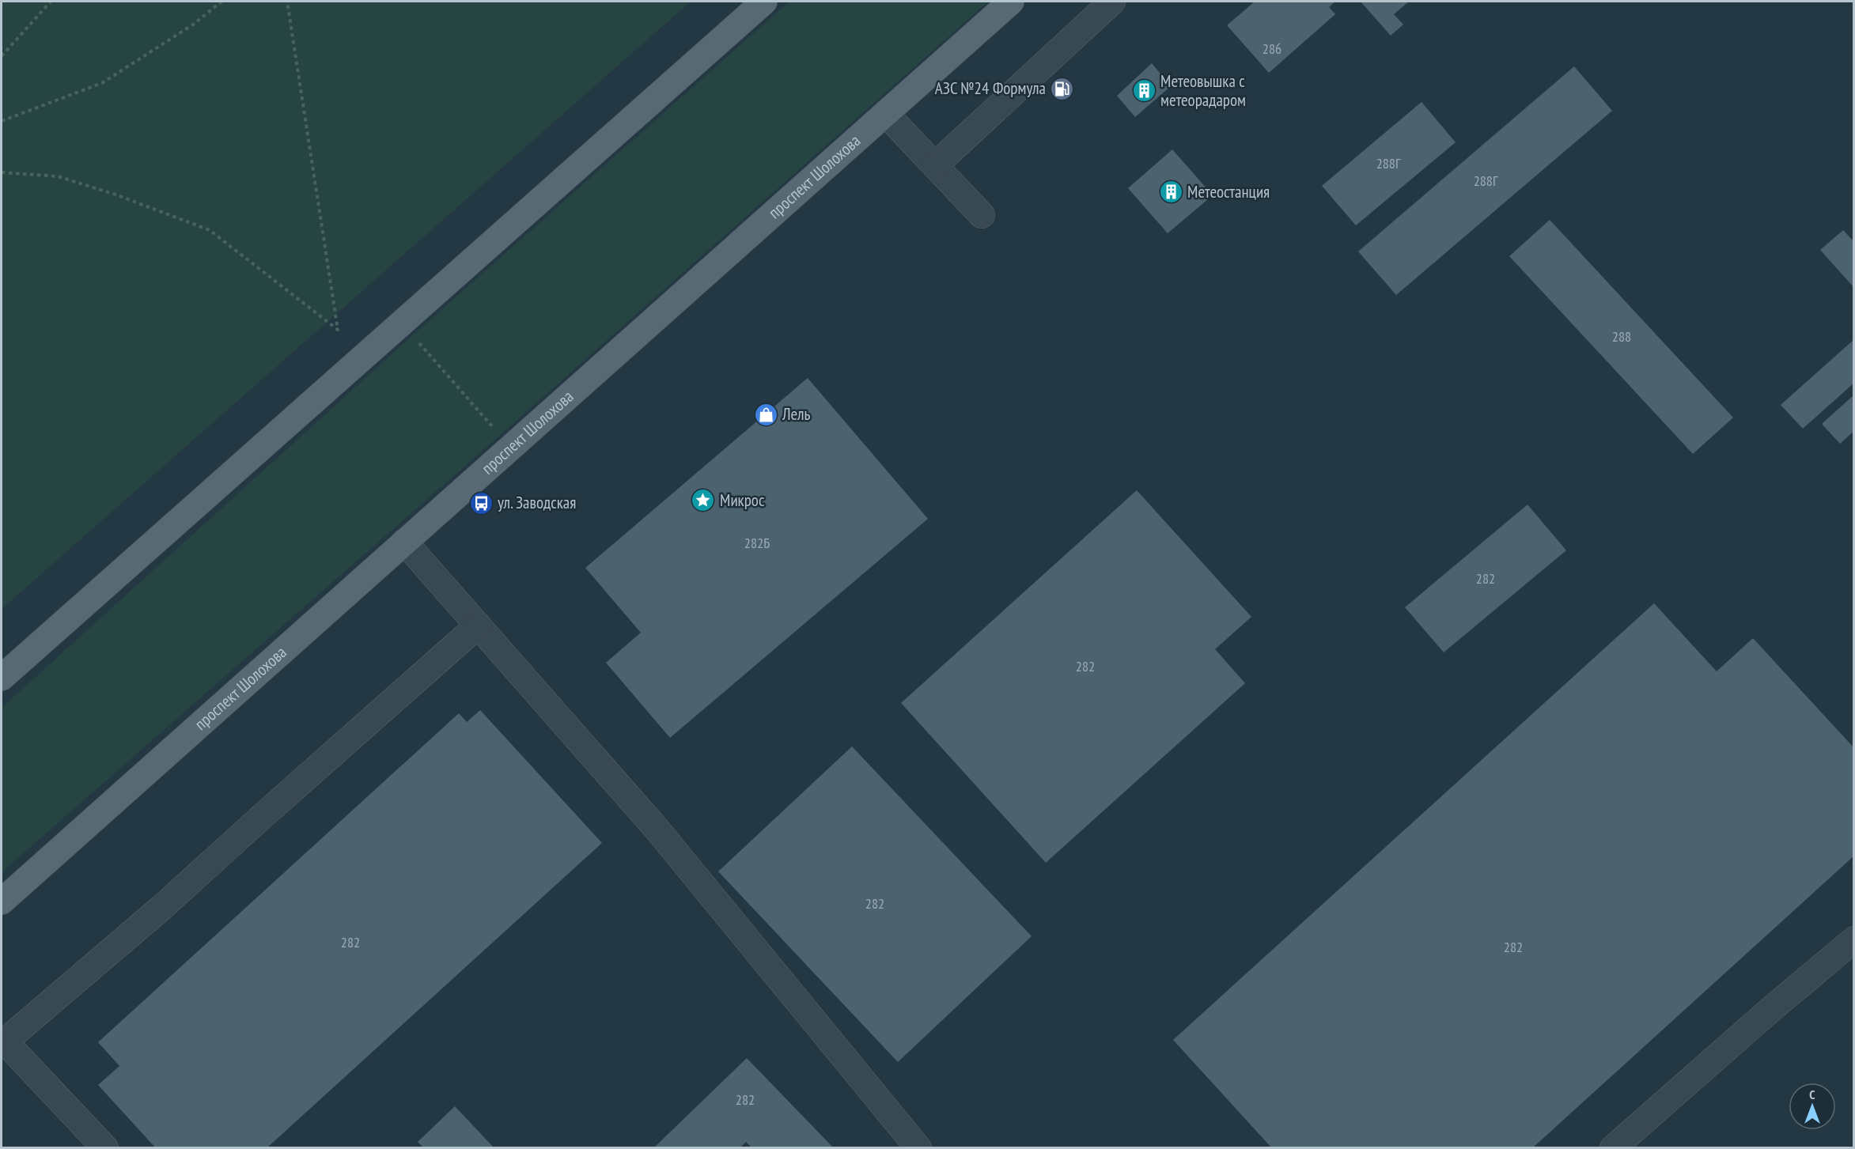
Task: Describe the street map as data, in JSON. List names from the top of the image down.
{
  "streets": {
    "main road": ["проспект Шолохова"]
  },
  "places": {
    "fuel station": ["АЗС №24 Формула"],
    "building": ["Метеовышка с метеорадаром", "Метеостанция"],
    "shop": ["Лель"],
    "place": ["Микрос"],
    "bus stop": ["ул. Заводская"]
  },
  "house_numbers": [
    "286",
    "288Г",
    "288Г",
    "288",
    "282Б",
    "282",
    "282",
    "282",
    "282",
    "282",
    "282"
  ],
  "north": "top"
}
